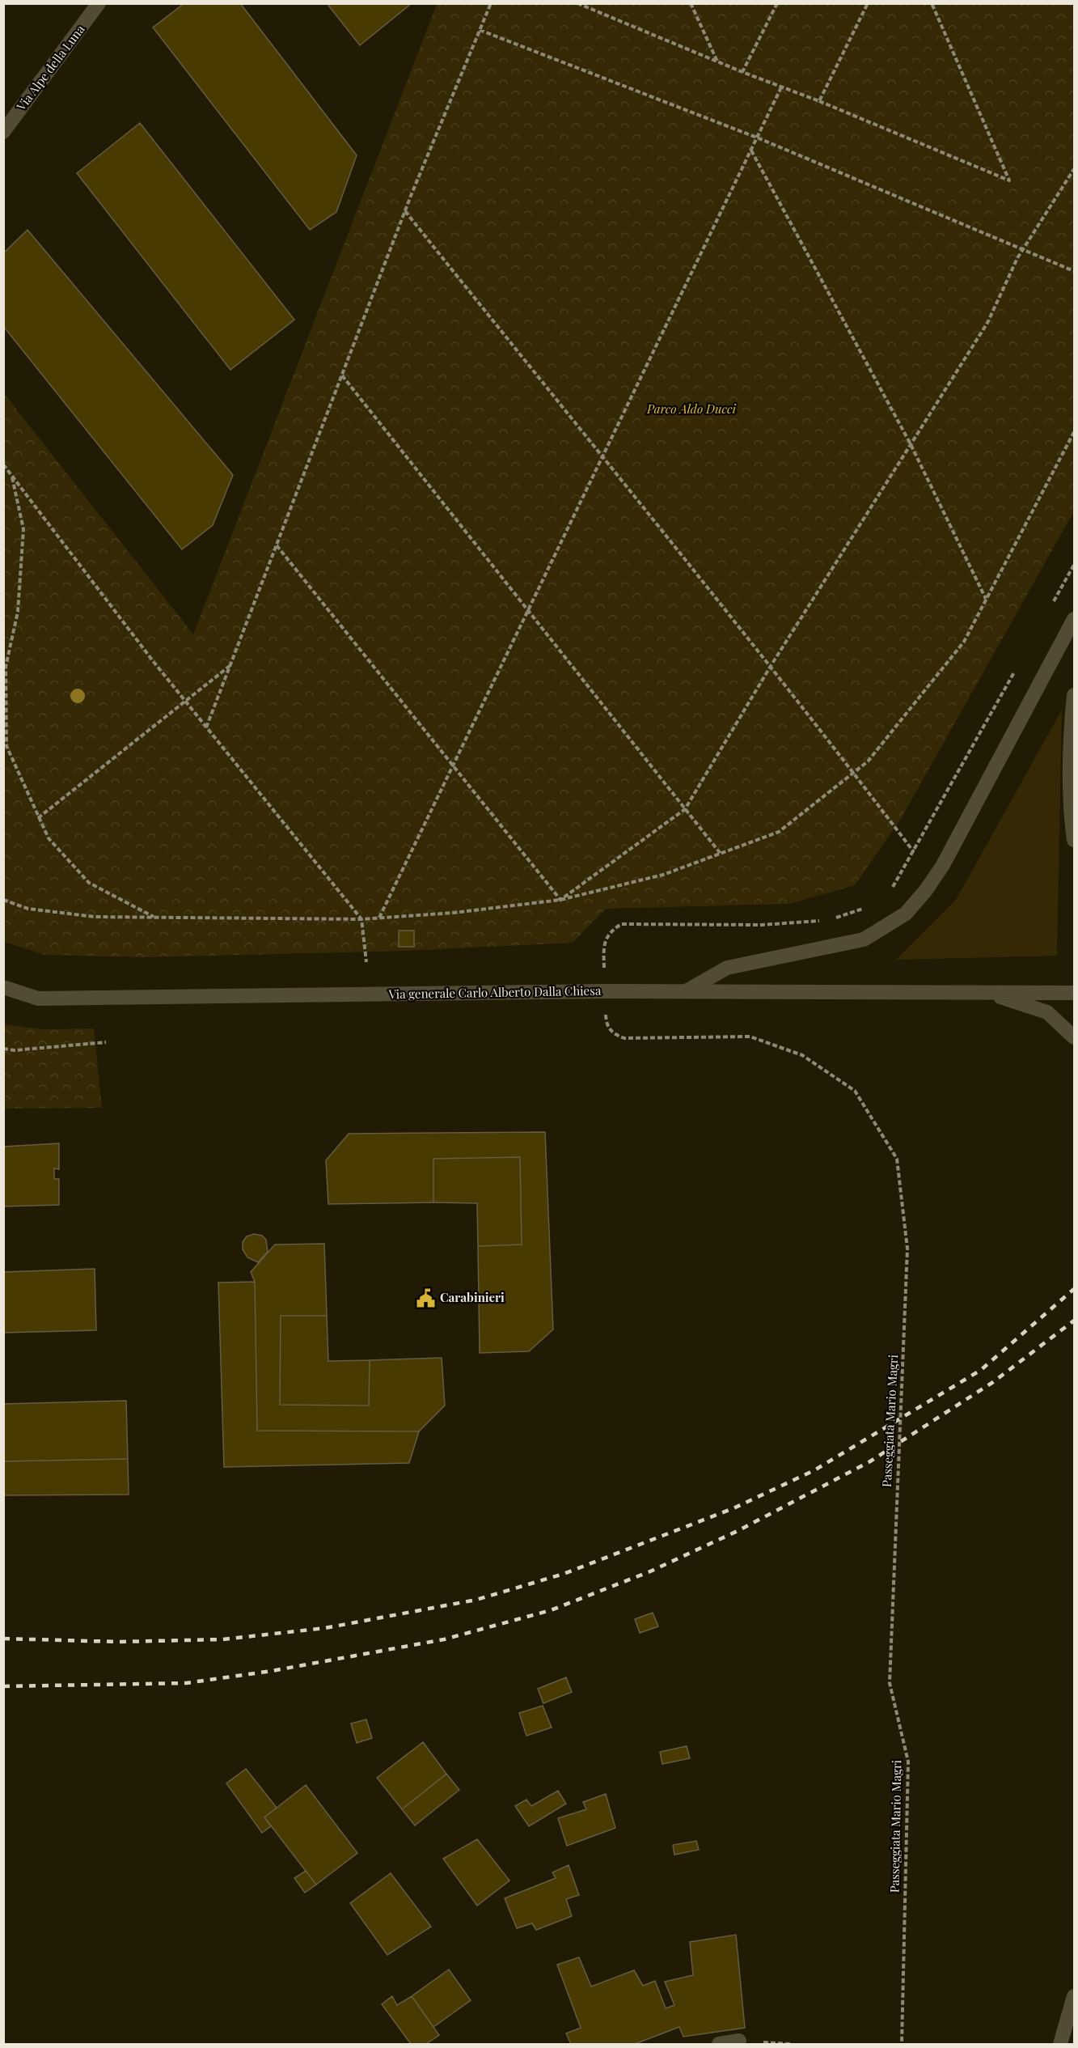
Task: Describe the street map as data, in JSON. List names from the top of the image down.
{
  "streets": {
    "street": ["Via Alpe della Luna", "Via generale Carlo Alberto Dalla Chiesa"],
    "path": ["Passeggiata Mario Magri"]
  },
  "parks": ["Parco Aldo Ducci"],
  "places": {
    "public building": ["Carabinieri"]
  }
}
